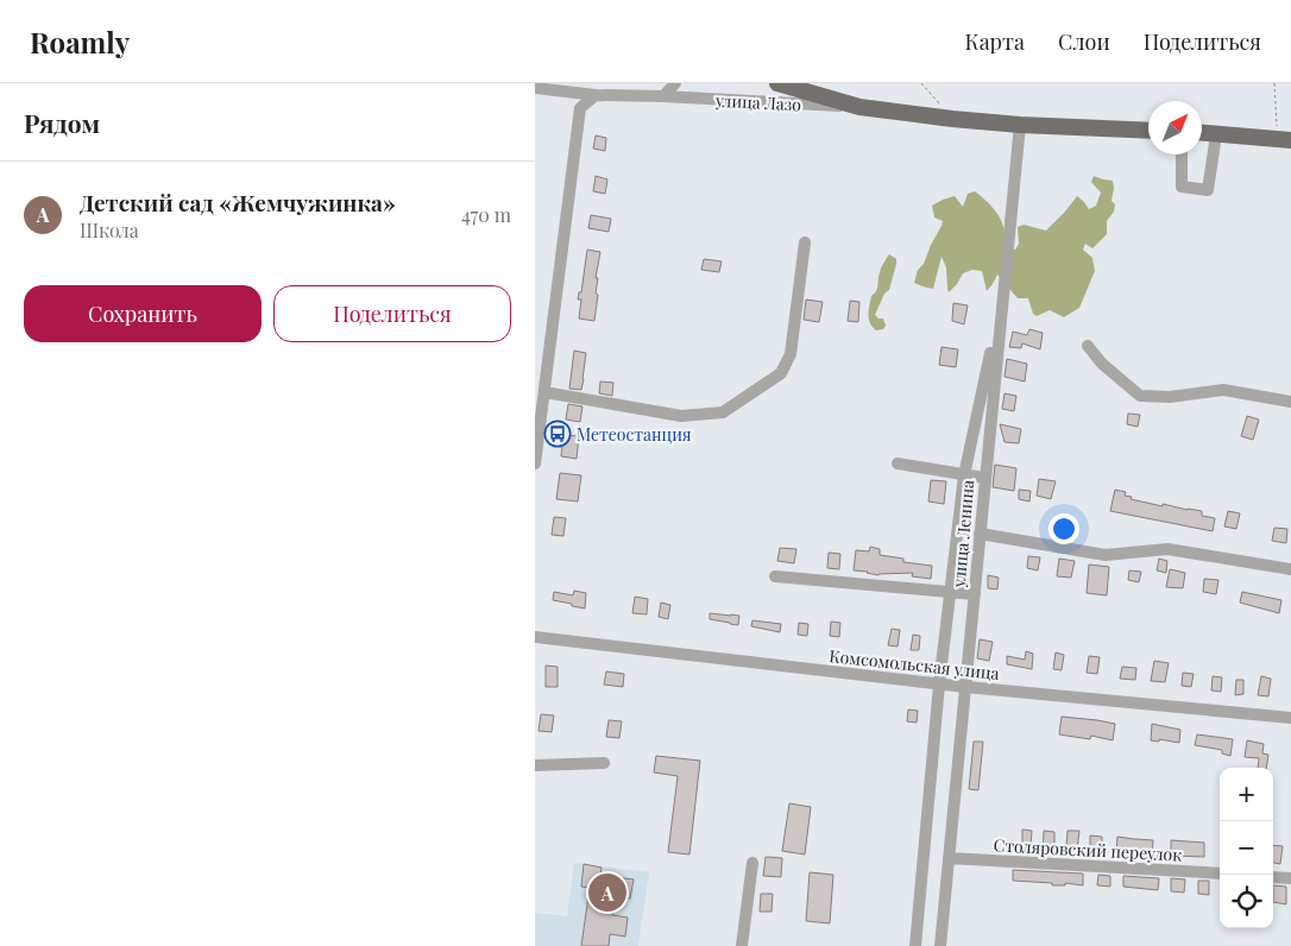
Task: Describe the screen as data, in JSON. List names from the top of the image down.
{
  "streets": {
    "main road": ["улица Лазо"],
    "street": ["улица Ленина", "Комсомольская улица", "Столяровский переулок"]
  },
  "crossings": [
    ["улица Лазо", "улица Ленина"],
    ["улица Ленина", "Комсомольская улица"],
    ["улица Ленина", "Столяровский переулок"]
  ],
  "places": {
    "bus stop": ["Метеостанция"]
  },
  "north": "top right",
  "page": {
    "header": "Roamly",
    "nav": ["Карта", "Слои", "Поделиться"],
    "heading": "Рядом",
    "list": [
      {
        "mark": "A",
        "name": "Детский сад «Жемчужинка»",
        "note": "Школа",
        "value": "470 m"
      }
    ],
    "buttons": ["Сохранить", "Поделиться"],
    "map_buttons": ["+", "−"],
    "pins": "A"
  }
}
